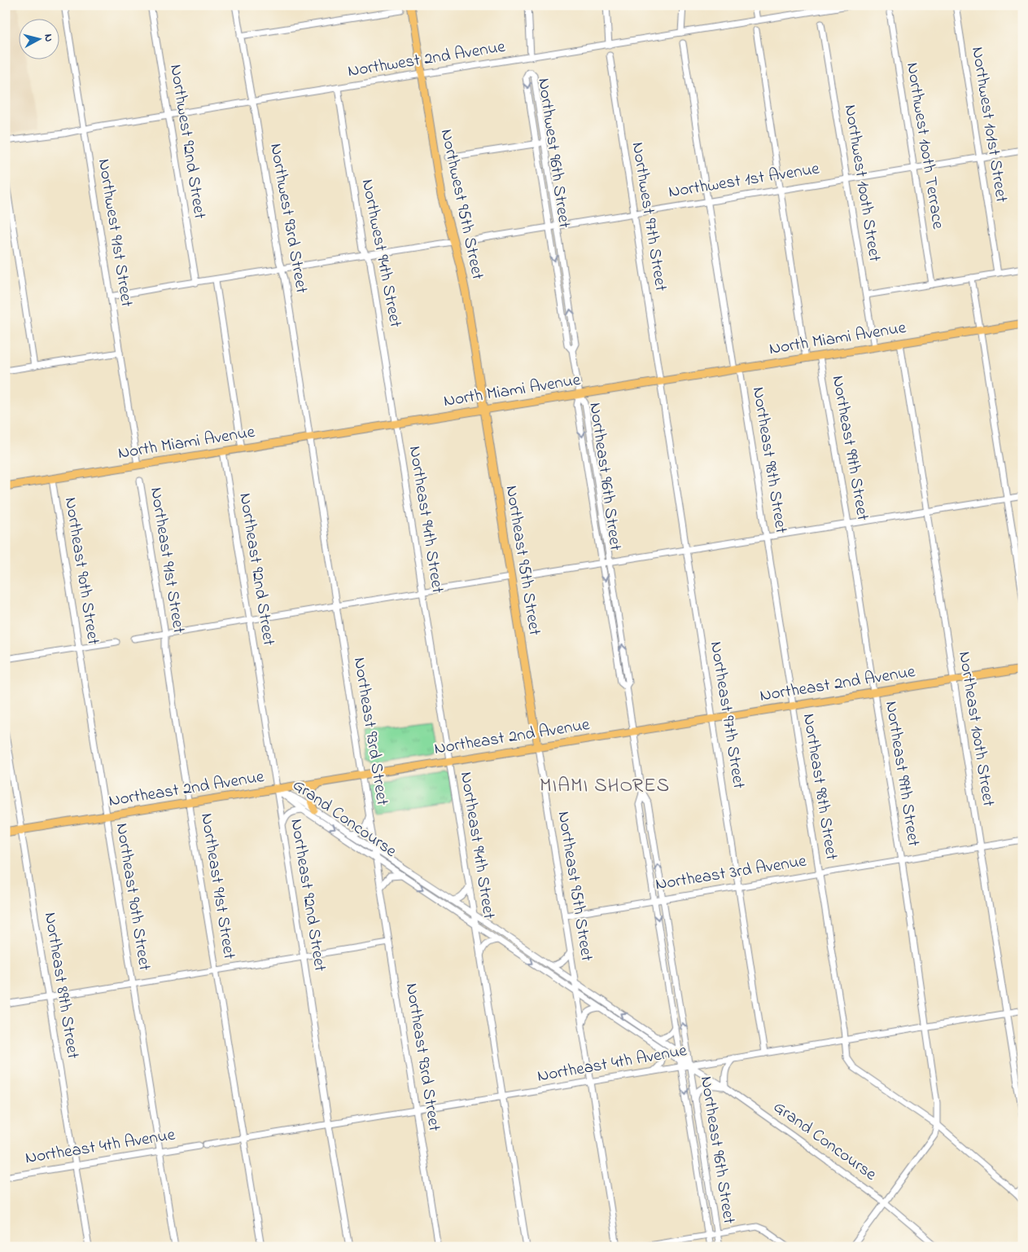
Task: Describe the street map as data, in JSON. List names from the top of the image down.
{
  "streets": {
    "main road": [
      "Northwest 95th Street",
      "North Miami Avenue",
      "Northeast 95th Street",
      "Northeast 2nd Avenue"
    ],
    "street": [
      "Northwest 2nd Avenue",
      "Northwest 101st Street",
      "Northwest 92nd Street",
      "Northwest 100th Terrace",
      "Northwest 96th Street",
      "Northwest 1st Avenue",
      "Northwest 100th Street",
      "Northwest 97th Street",
      "Northwest 93rd Street",
      "Northwest 91st Street",
      "Northwest 94th Street",
      "Northeast 99th Street",
      "Northeast 98th Street",
      "Northeast 96th Street",
      "Northeast 94th Street",
      "Northeast 91st Street",
      "Northeast 92nd Street",
      "Northeast 90th Street",
      "Northeast 97th Street",
      "Northeast 100th Street",
      "Northeast 93rd Street",
      "Grand Concourse",
      "Northeast 3rd Avenue",
      "Northeast 89th Street",
      "Northeast 4th Avenue"
    ]
  },
  "crossings": [
    ["Northwest 2nd Avenue", "Northwest 92nd Street"],
    ["Northwest 2nd Avenue", "Northwest 96th Street"],
    ["Northwest 2nd Avenue", "Northwest 95th Street"],
    ["Northwest 2nd Avenue", "Northwest 93rd Street"],
    ["Northwest 2nd Avenue", "Northwest 91st Street"],
    ["Northwest 2nd Avenue", "Northwest 94th Street"],
    ["Northwest 101st Street", "Northwest 1st Avenue"],
    ["Northwest 100th Terrace", "Northwest 1st Avenue"],
    ["Northwest 96th Street", "Northwest 1st Avenue"],
    ["Northwest 96th Street", "North Miami Avenue"],
    ["Northwest 96th Street", "Northeast 96th Street"],
    ["Northwest 1st Avenue", "Northwest 100th Street"],
    ["Northwest 1st Avenue", "Northwest 97th Street"],
    ["Northwest 1st Avenue", "Northeast 98th Street"],
    ["Northwest 100th Street", "North Miami Avenue"],
    ["Northwest 95th Street", "North Miami Avenue"],
    ["Northwest 95th Street", "Northeast 95th Street"],
    ["Northwest 97th Street", "North Miami Avenue"],
    ["Northwest 97th Street", "Northeast 97th Street"],
    ["Northwest 93rd Street", "North Miami Avenue"],
    ["Northwest 93rd Street", "Northeast 93rd Street"],
    ["Northwest 91st Street", "North Miami Avenue"],
    ["Northwest 94th Street", "North Miami Avenue"],
    ["Northwest 94th Street", "Northeast 94th Street"],
    ["North Miami Avenue", "Northeast 99th Street"],
    ["North Miami Avenue", "Northeast 98th Street"],
    ["North Miami Avenue", "Northeast 96th Street"],
    ["North Miami Avenue", "Northeast 94th Street"],
    ["North Miami Avenue", "Northeast 95th Street"],
    ["North Miami Avenue", "Northeast 92nd Street"],
    ["North Miami Avenue", "Northeast 90th Street"],
    ["North Miami Avenue", "Northeast 97th Street"],
    ["North Miami Avenue", "Northeast 100th Street"],
    ["North Miami Avenue", "Northeast 93rd Street"],
    ["Northeast 99th Street", "Northeast 98th Street"],
    ["Northeast 99th Street", "Northeast 2nd Avenue"],
    ["Northeast 99th Street", "Northeast 3rd Avenue"],
    ["Northeast 99th Street", "Northeast 4th Avenue"],
    ["Northeast 98th Street", "Northeast 2nd Avenue"],
    ["Northeast 98th Street", "Northeast 3rd Avenue"],
    ["Northeast 98th Street", "Northeast 4th Avenue"],
    ["Northeast 96th Street", "Northeast 2nd Avenue"],
    ["Northeast 96th Street", "Grand Concourse"],
    ["Northeast 96th Street", "Northeast 3rd Avenue"],
    ["Northeast 96th Street", "Northeast 4th Avenue"],
    ["Northeast 94th Street", "Northeast 2nd Avenue"],
    ["Northeast 94th Street", "Grand Concourse"],
    ["Northeast 94th Street", "Northeast 4th Avenue"],
    ["Northeast 91st Street", "Northeast 2nd Avenue"],
    ["Northeast 91st Street", "Northeast 4th Avenue"],
    ["Northeast 95th Street", "Northeast 2nd Avenue"],
    ["Northeast 95th Street", "Grand Concourse"],
    ["Northeast 95th Street", "Northeast 3rd Avenue"],
    ["Northeast 95th Street", "Northeast 4th Avenue"],
    ["Northeast 92nd Street", "Northeast 2nd Avenue"],
    ["Northeast 92nd Street", "Grand Concourse"],
    ["Northeast 92nd Street", "Northeast 4th Avenue"],
    ["Northeast 90th Street", "Northeast 2nd Avenue"],
    ["Northeast 90th Street", "Northeast 4th Avenue"],
    ["Northeast 2nd Avenue", "Northeast 97th Street"],
    ["Northeast 2nd Avenue", "Northeast 100th Street"],
    ["Northeast 2nd Avenue", "Northeast 93rd Street"],
    ["Northeast 2nd Avenue", "Grand Concourse"],
    ["Northeast 2nd Avenue", "Northeast 89th Street"],
    ["Northeast 97th Street", "Northeast 3rd Avenue"],
    ["Northeast 97th Street", "Northeast 4th Avenue"],
    ["Northeast 100th Street", "Northeast 3rd Avenue"],
    ["Northeast 100th Street", "Northeast 4th Avenue"],
    ["Northeast 93rd Street", "Grand Concourse"],
    ["Northeast 93rd Street", "Northeast 4th Avenue"],
    ["Grand Concourse", "Northeast 4th Avenue"],
    ["Northeast 89th Street", "Northeast 4th Avenue"]
  ],
  "districts": ["MIAMI SHORES"],
  "north": "right"
}
